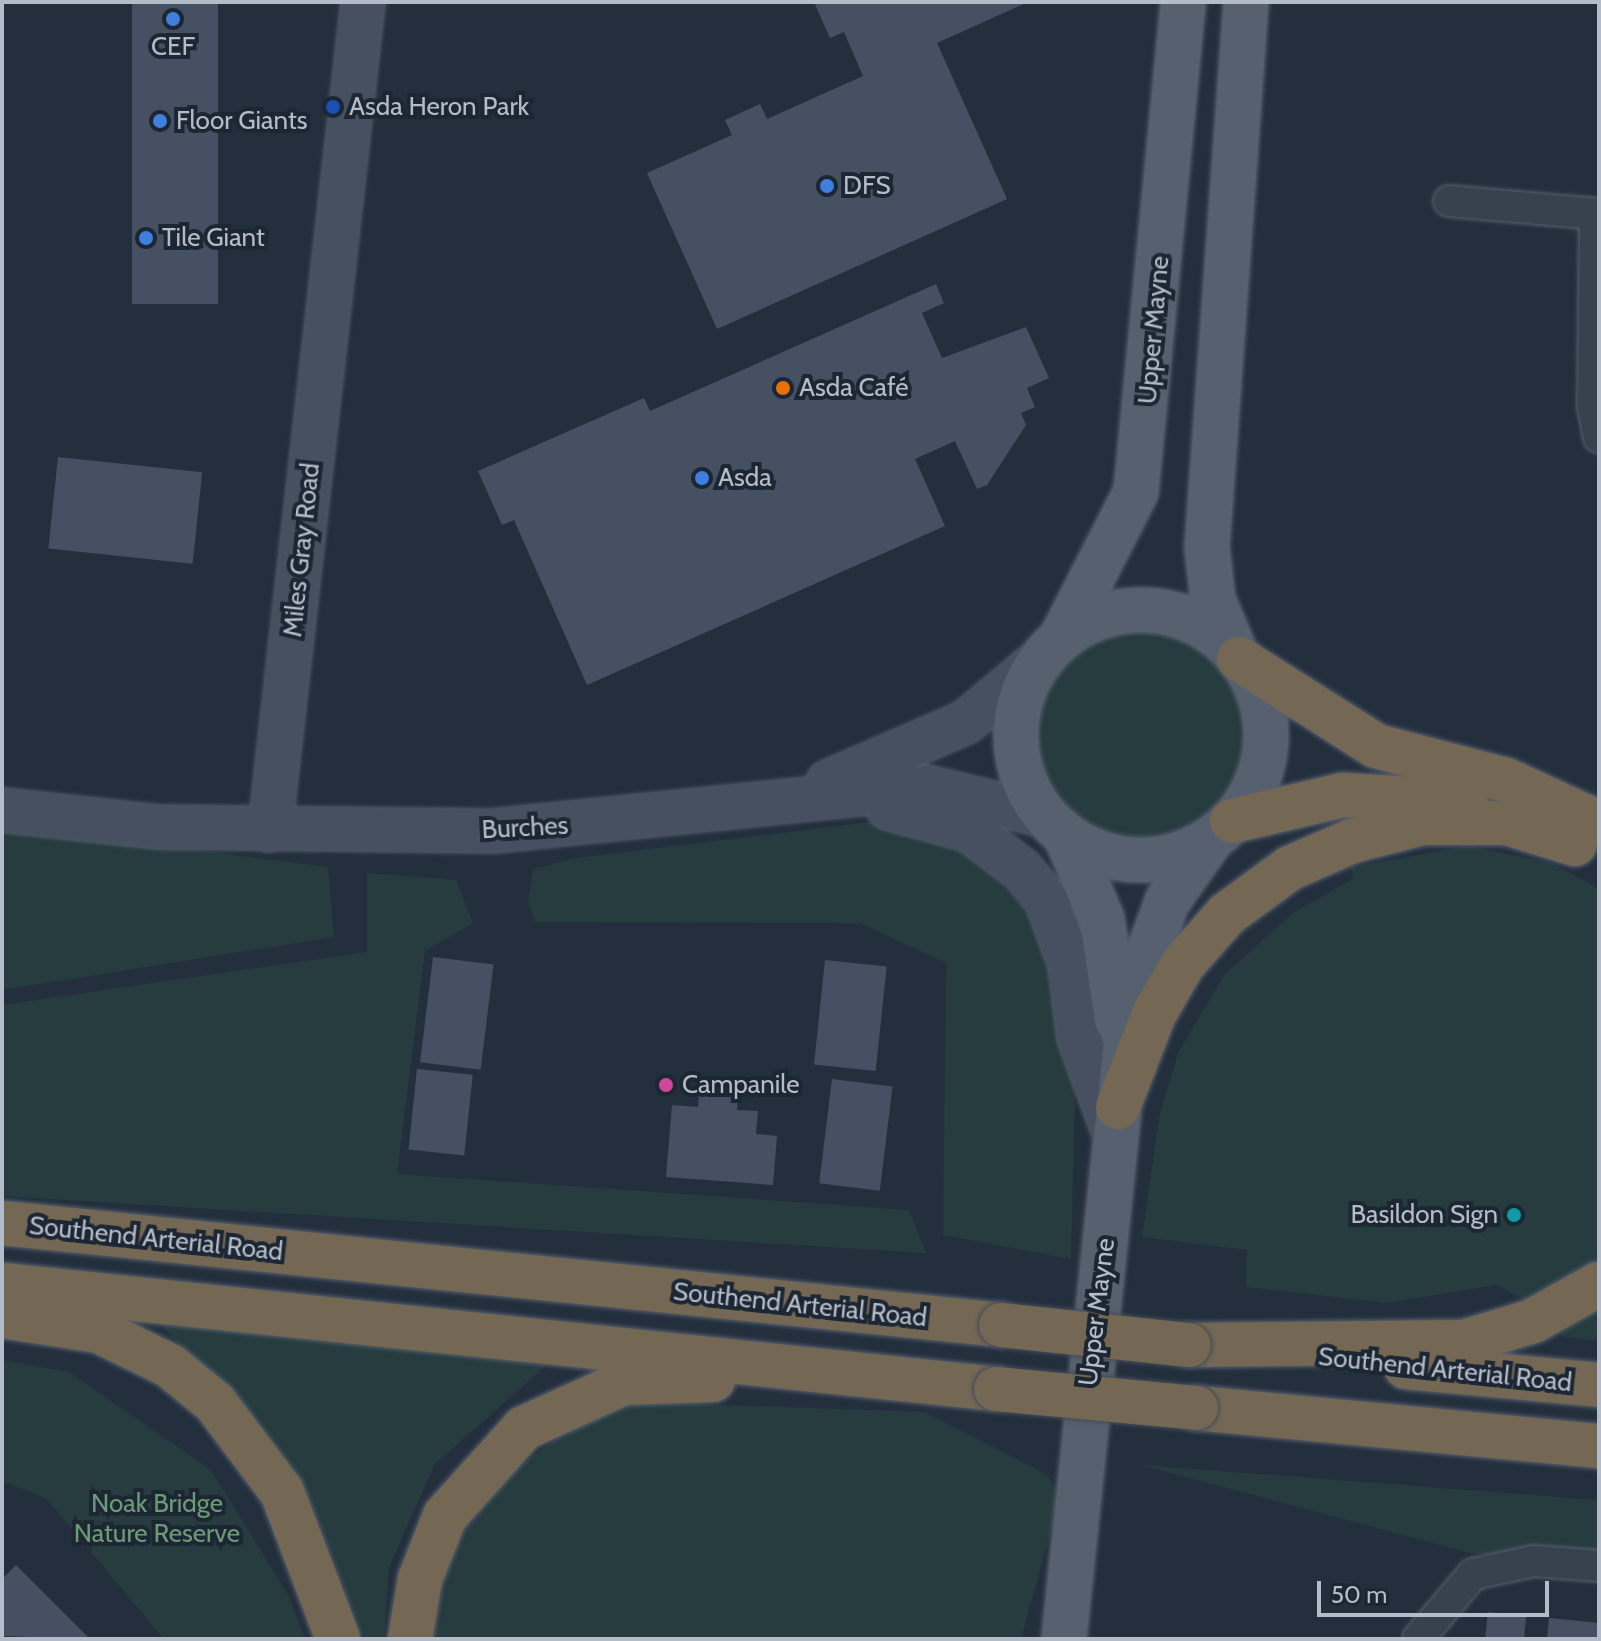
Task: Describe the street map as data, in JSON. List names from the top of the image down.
{
  "streets": {
    "highway": ["Southend Arterial Road"],
    "main road": ["Upper Mayne"],
    "street": ["Miles Gray Road", "Burches"]
  },
  "crossings": [
    ["Upper Mayne", "Burches"],
    ["Miles Gray Road", "Burches"]
  ],
  "parks": ["Noak Bridge Nature Reserve"],
  "places": [
    "CEF",
    "Asda Heron Park",
    "Floor Giants",
    "DFS",
    "Tile Giant",
    "Asda Café",
    "Asda",
    "Campanile",
    "Basildon Sign"
  ],
  "scale_bar": "50 m"
}
